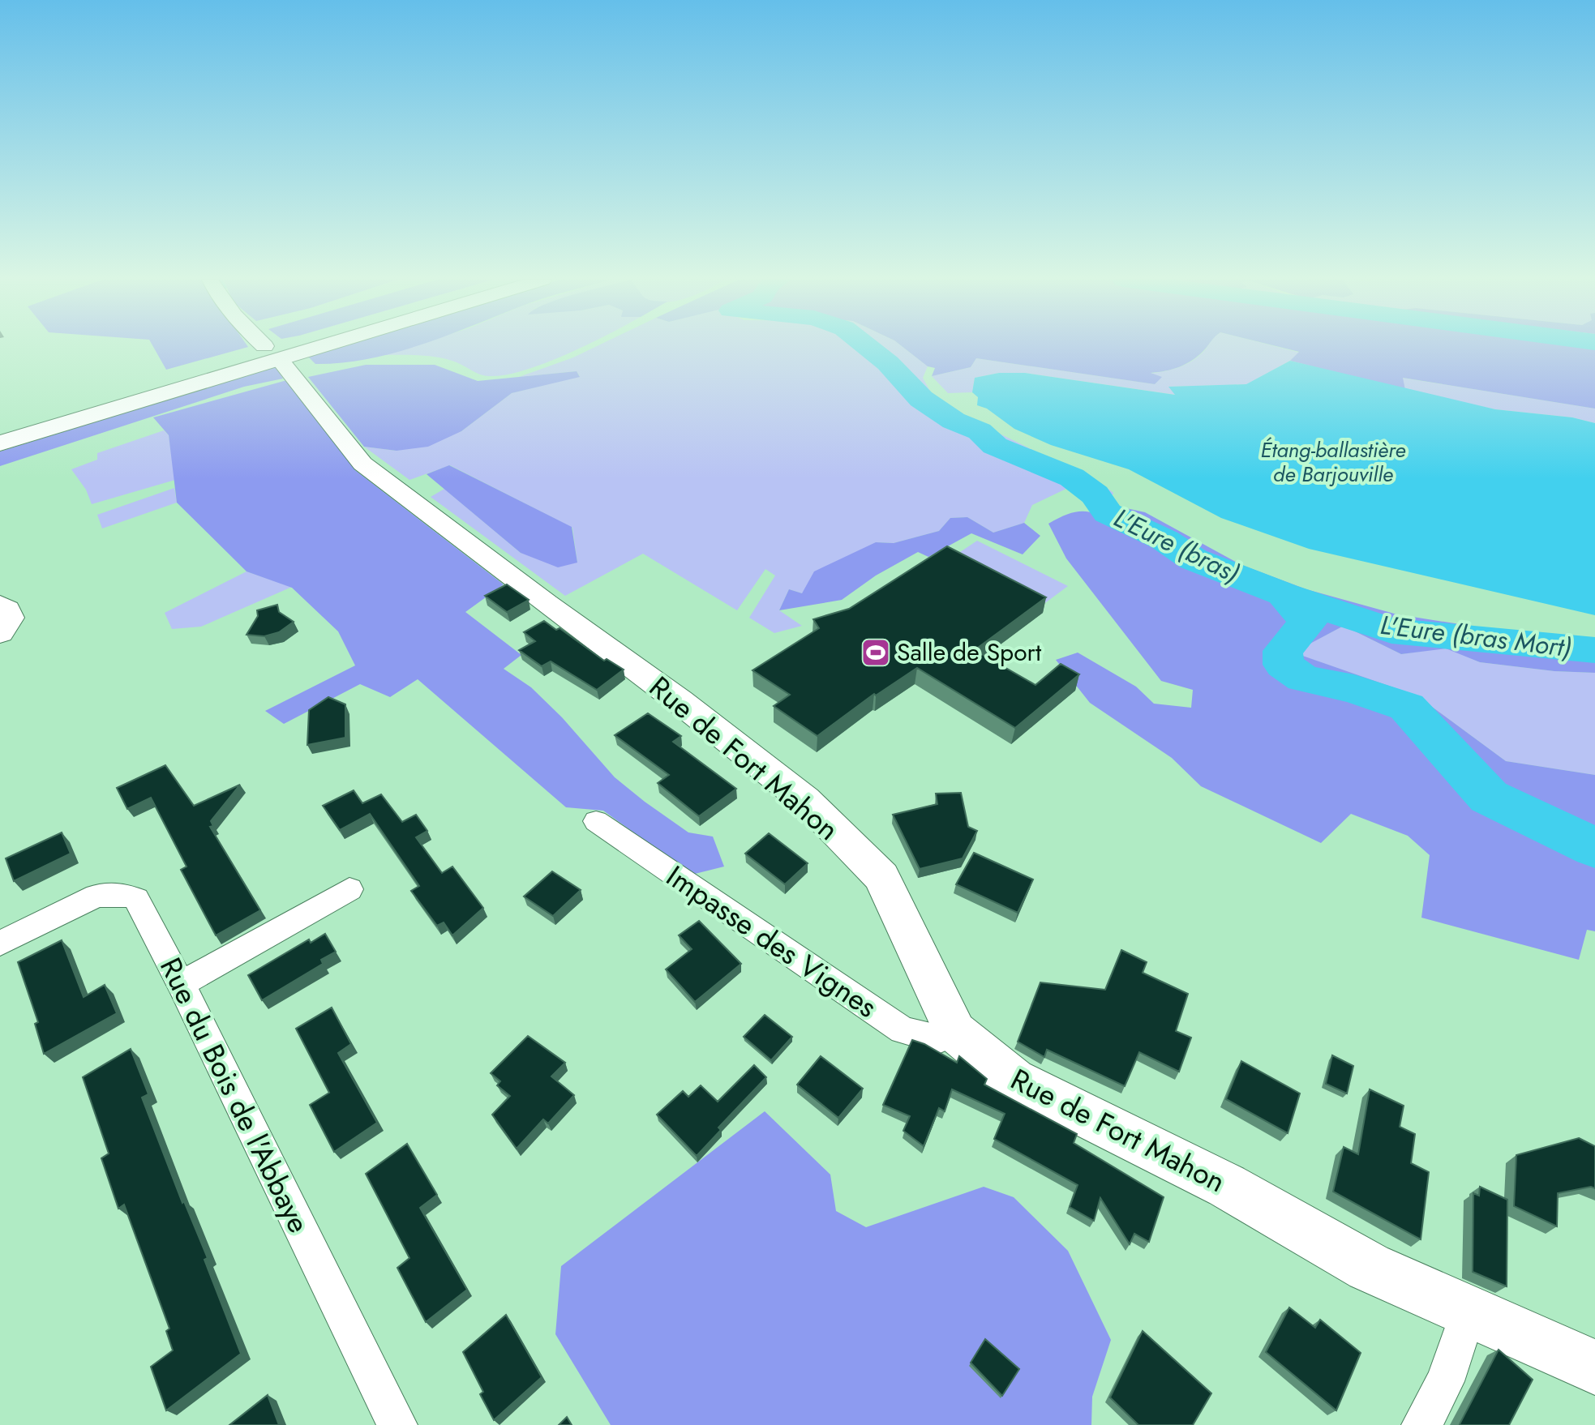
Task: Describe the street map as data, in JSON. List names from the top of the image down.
{
  "streets": {
    "street": ["Rue de Fort Mahon", "Impasse des Vignes", "Rue du Bois de l'Abbaye"]
  },
  "crossings": [
    ["Rue de Fort Mahon", "Impasse des Vignes"]
  ],
  "water": ["Étang-ballastière de Barjouville", "L'Eure (bras)", "L'Eure (bras Mort)"],
  "places": {
    "sports": ["Salle de Sport"]
  }
}
